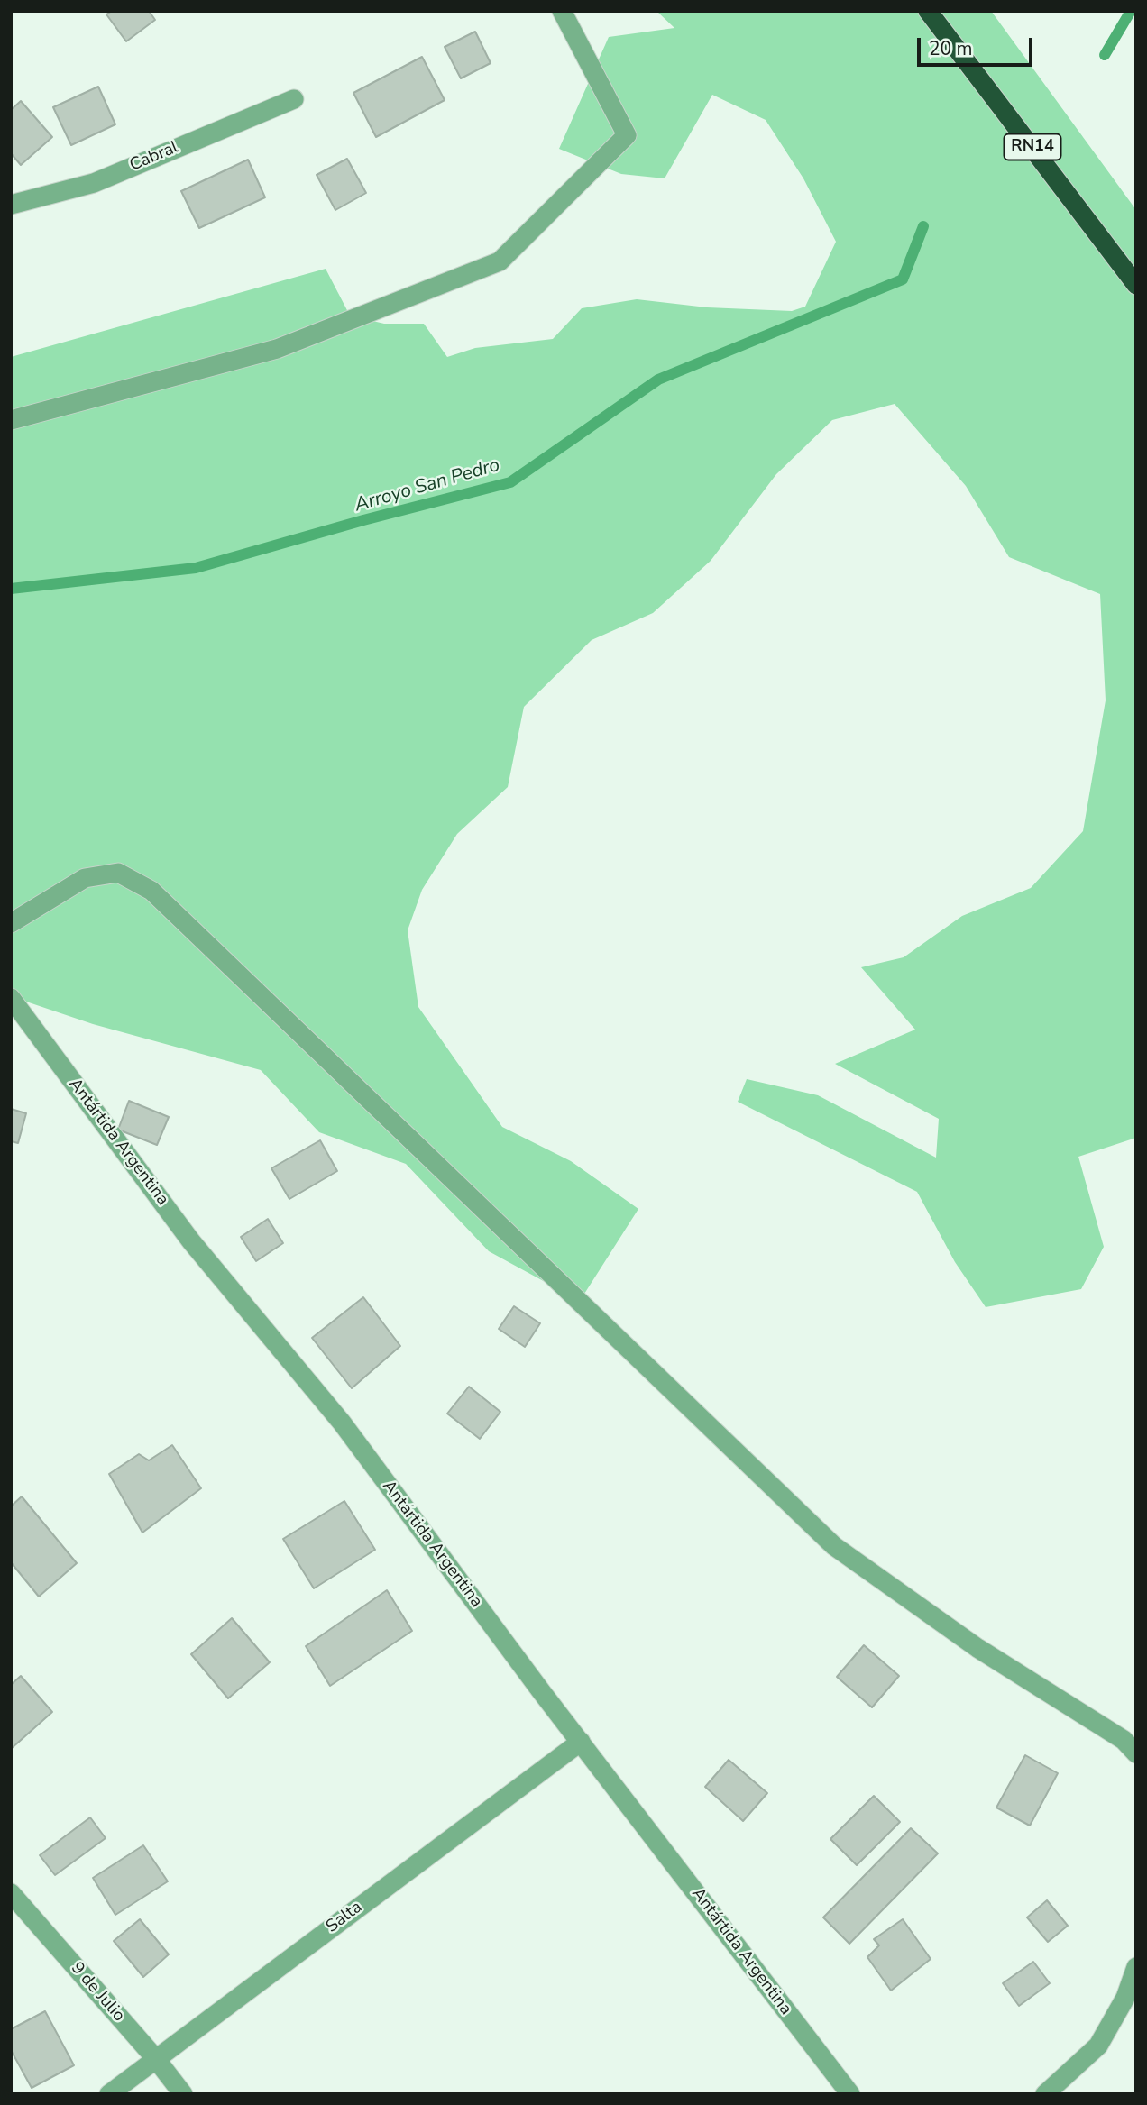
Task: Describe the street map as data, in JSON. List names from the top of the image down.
{
  "streets": {
    "highway": ["RN14"],
    "street": [
      "Cabral",
      "Antártida Argentina",
      "Salta",
      "9 de Julio"
    ]
  },
  "crossings": [
    ["Antártida Argentina", "Salta"],
    ["Salta", "9 de Julio"]
  ],
  "water": ["Arroyo San Pedro"],
  "scale_bar": "20 m"
}
